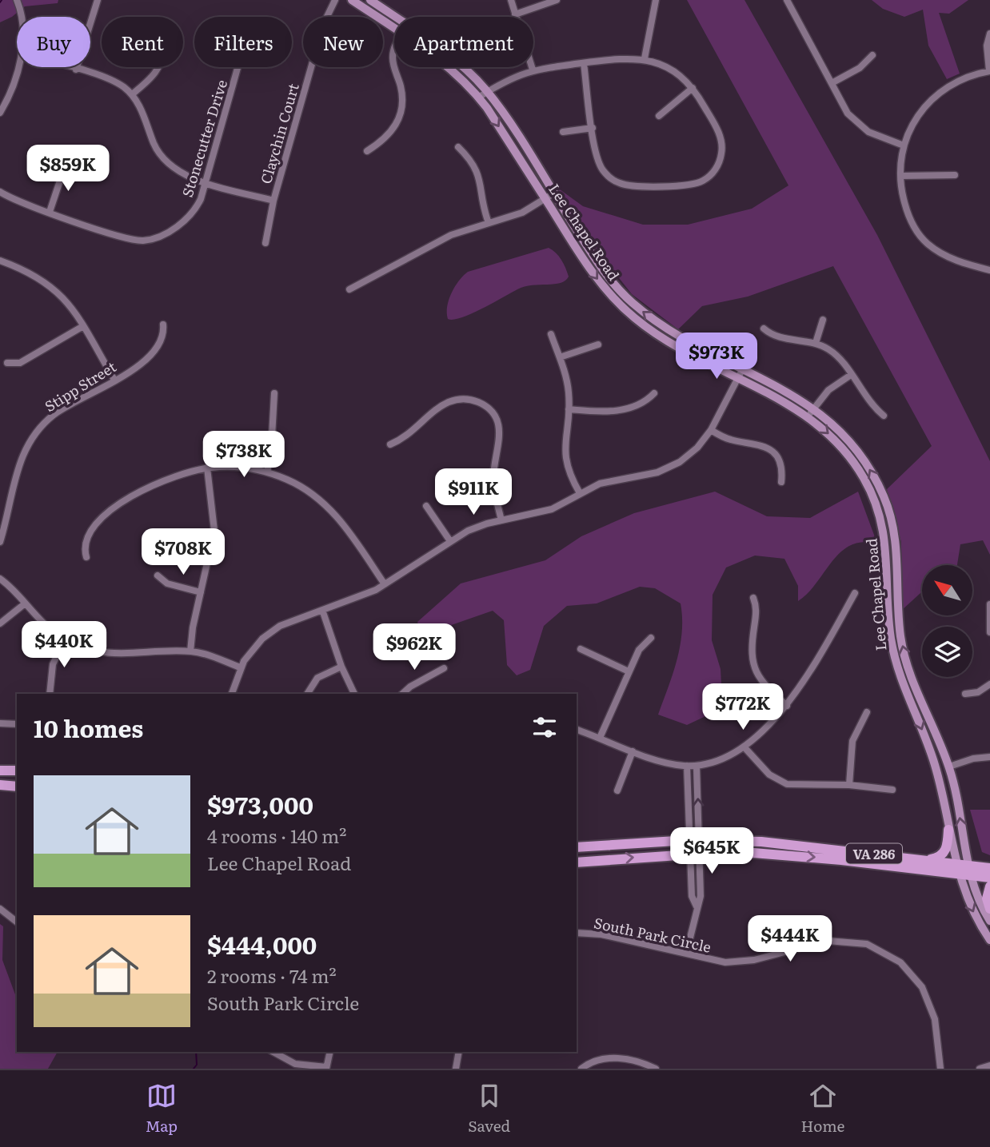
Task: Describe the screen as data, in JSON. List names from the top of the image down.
{
  "streets": {
    "highway": ["VA 286"],
    "main road": ["Lee Chapel Road"],
    "street": [
      "Claychin Court",
      "Stonecutter Drive",
      "Stipp Street",
      "South Park Circle"
    ]
  },
  "crossings": [
    ["Lee Chapel Road", "VA 286"]
  ],
  "north": "top left",
  "page": {
    "chip": [
      "Buy",
      "Rent",
      "Filters",
      "New",
      "Apartment"
    ],
    "price": [
      "$859K",
      "$973K",
      "$738K",
      "$911K",
      "$708K",
      "$440K",
      "$962K",
      "$772K",
      "$645K",
      "$444K"
    ],
    "heading": "10 homes",
    "list": [
      {
        "name": "$973,000",
        "note": "4 rooms · 140 m² · Lee Chapel Road"
      },
      {
        "name": "$444,000",
        "note": "2 rooms · 74 m² · South Park Circle"
      }
    ],
    "tabs": ["Map", "Saved", "Home"]
  }
}
